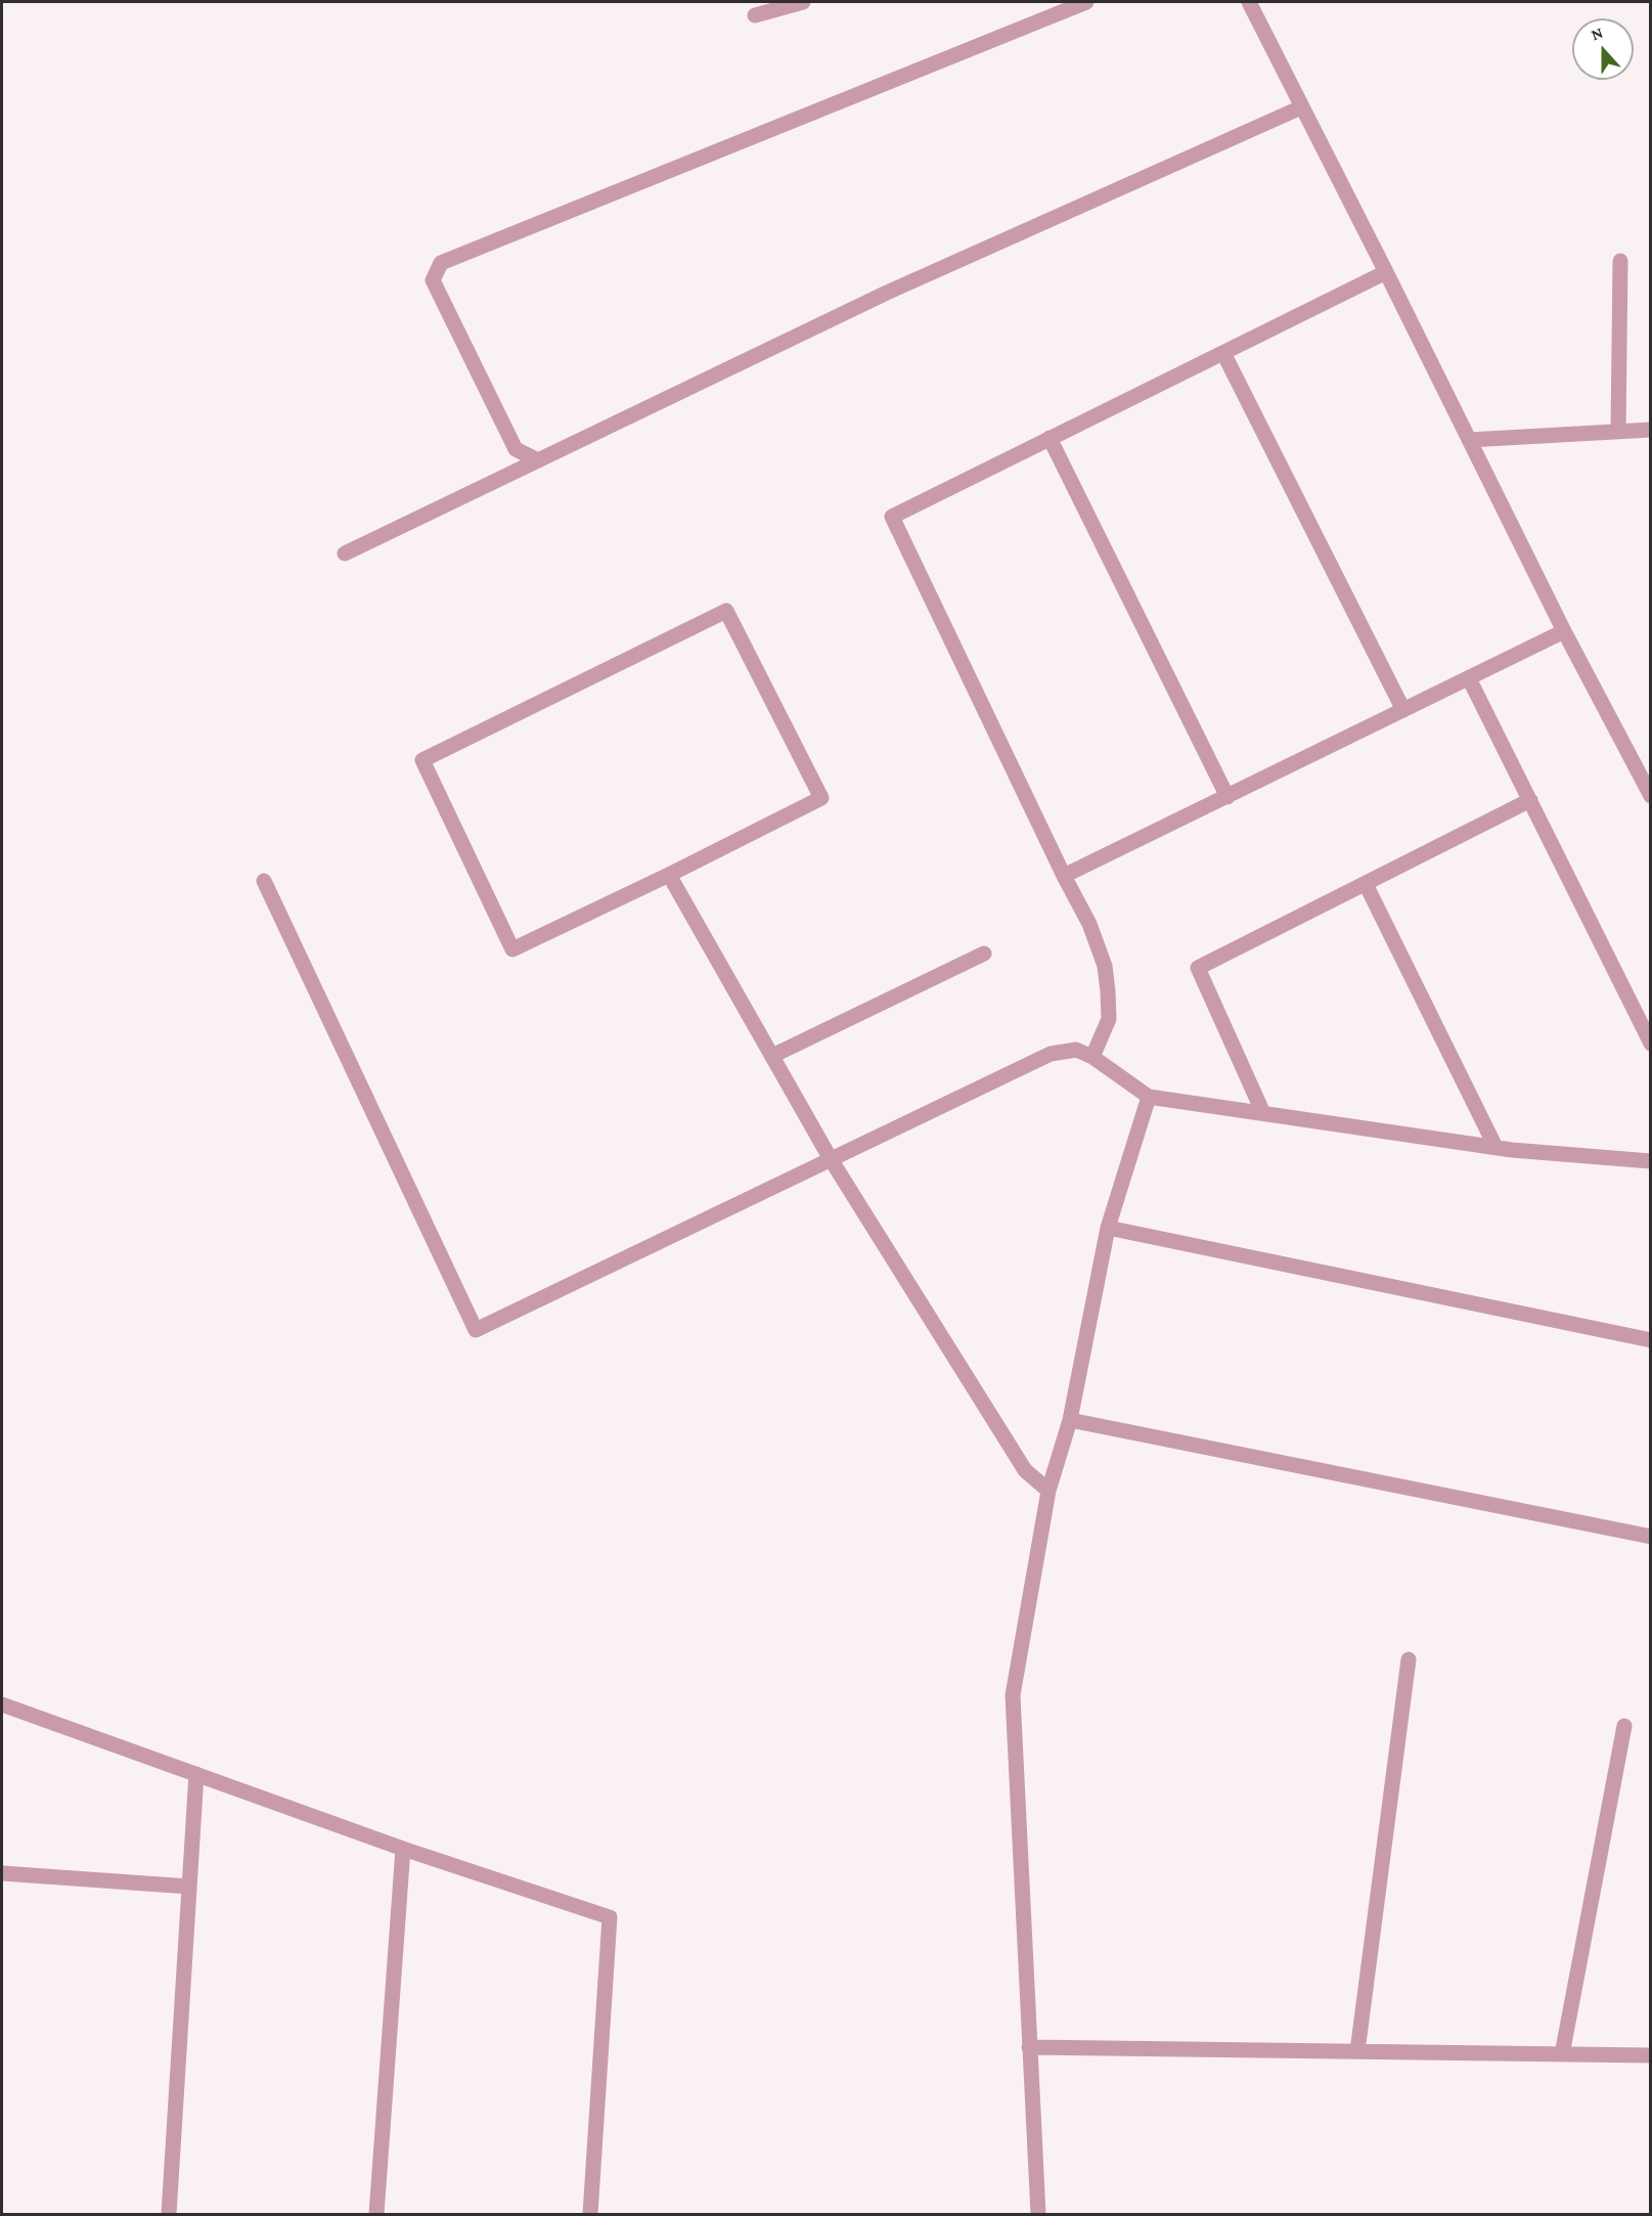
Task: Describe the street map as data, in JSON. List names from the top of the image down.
{
  "north": "top"
}
